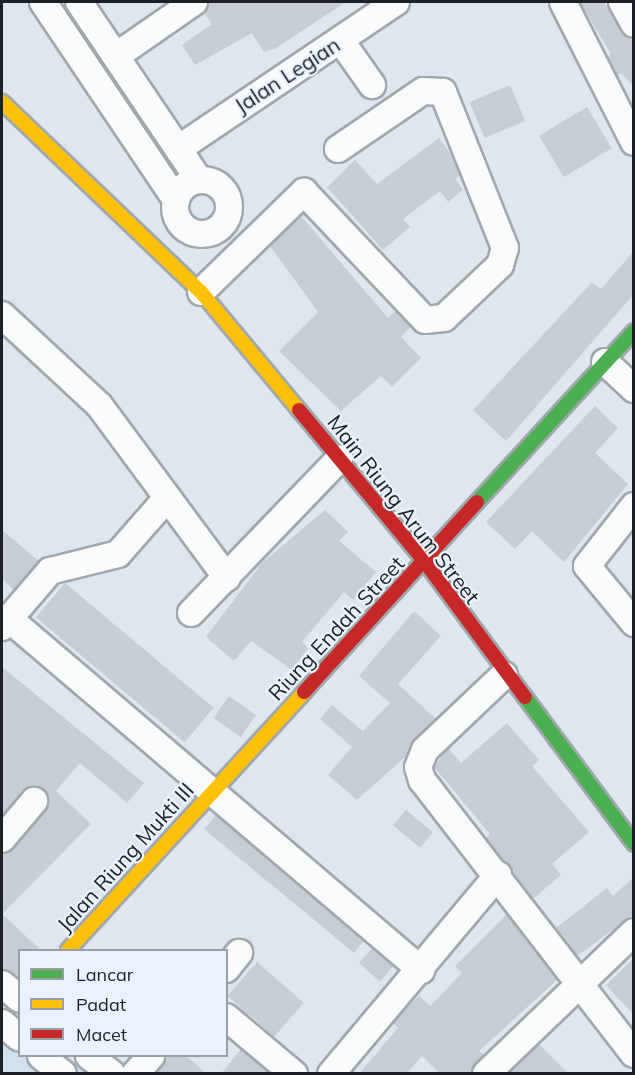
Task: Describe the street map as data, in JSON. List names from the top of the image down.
{
  "streets": {
    "street": [
      "Jalan Legian",
      "Main Riung Arum Street",
      "Riung Endah Street",
      "Jalan Riung Mukti III"
    ]
  },
  "crossings": [
    ["Main Riung Arum Street", "Riung Endah Street"],
    ["Riung Endah Street", "Jalan Riung Mukti III"]
  ],
  "legend": ["Lancar", "Padat", "Macet"]
}
